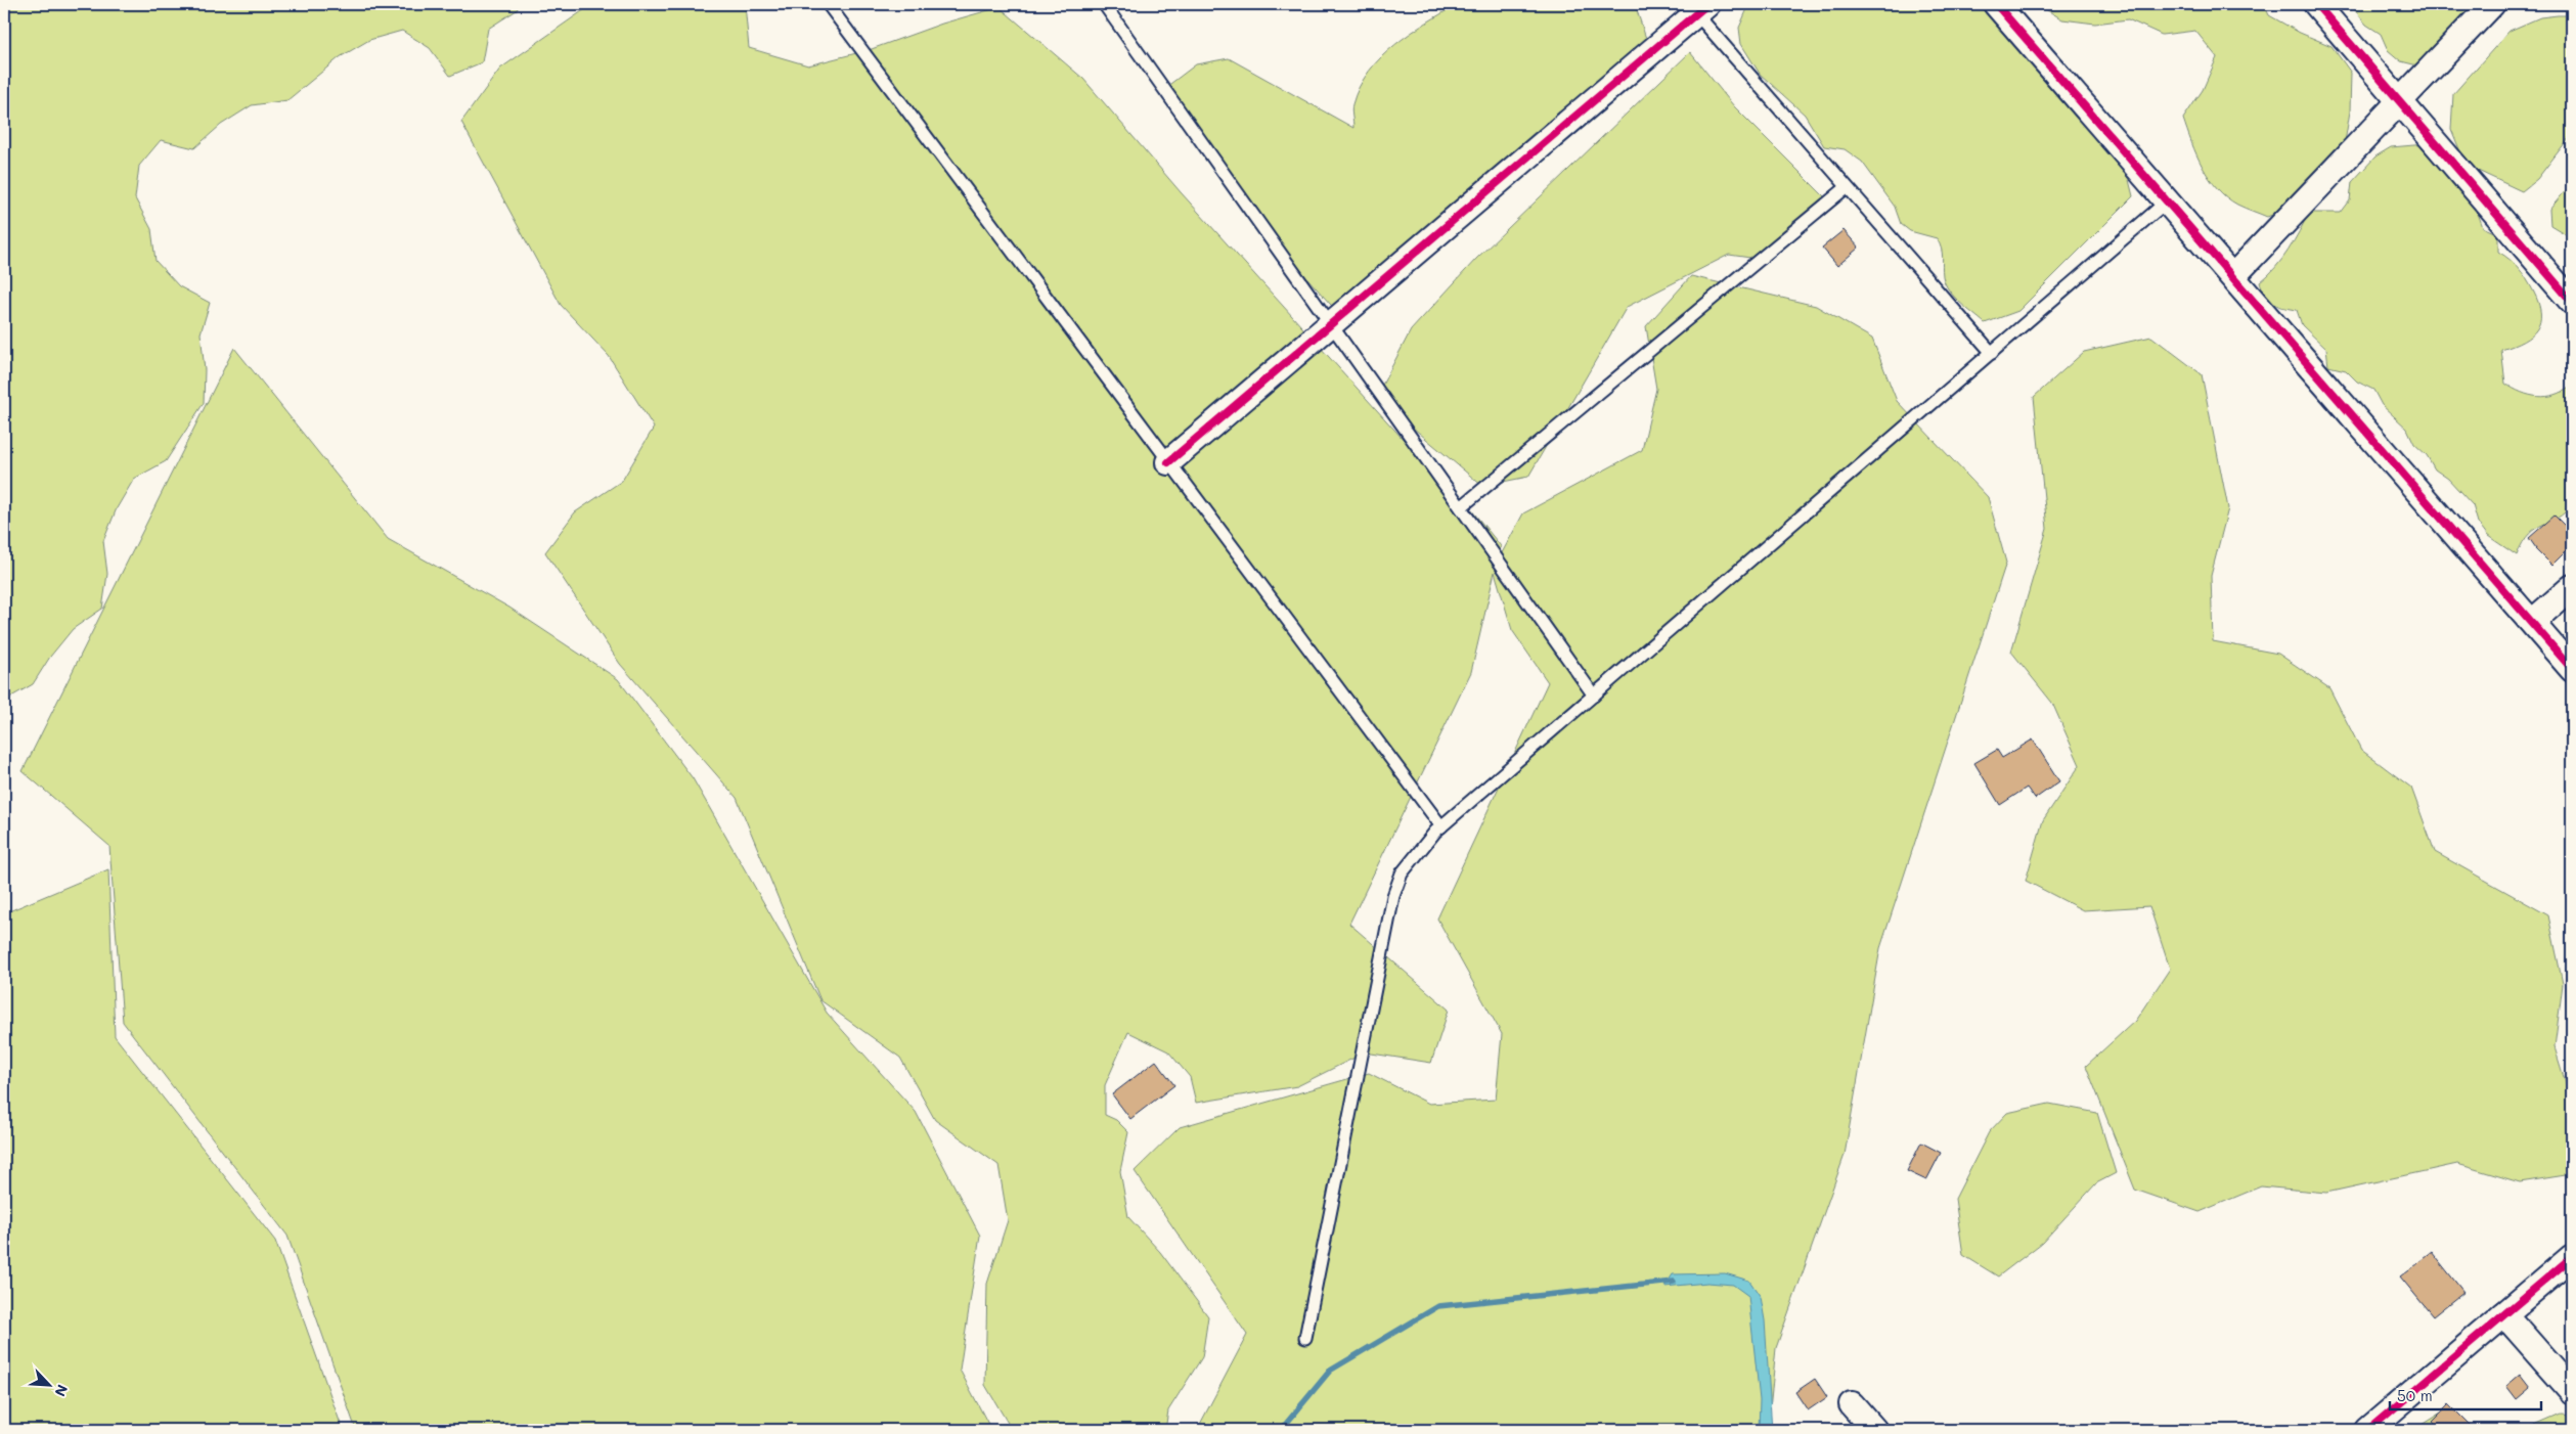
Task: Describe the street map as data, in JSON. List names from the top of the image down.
{
  "scale_bar": "50 m",
  "north": "bottom right"
}
